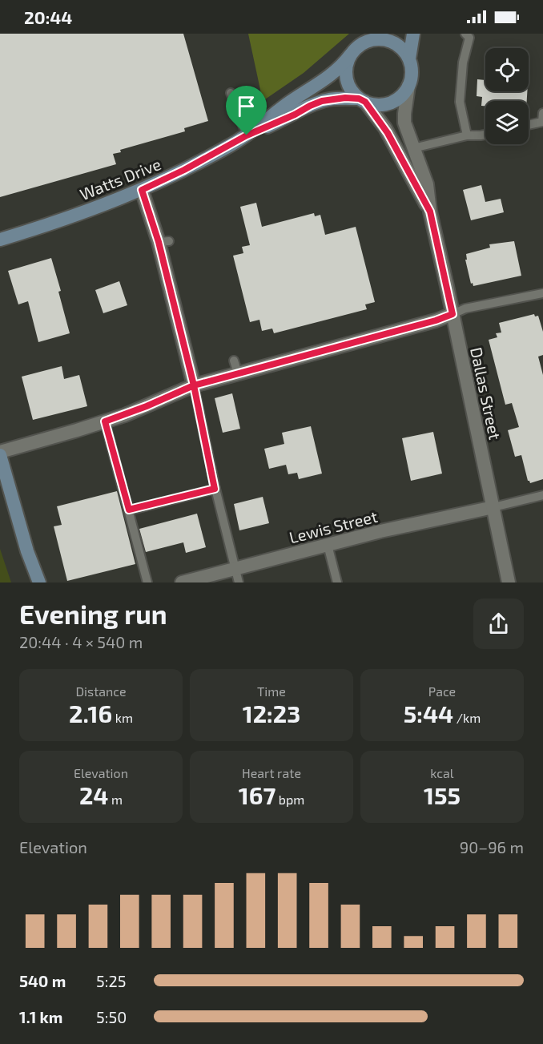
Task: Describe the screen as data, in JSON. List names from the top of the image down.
{
  "streets": {
    "main road": ["Watts Drive"],
    "street": ["Dallas Street", "Lewis Street"]
  },
  "crossings": [
    ["Watts Drive", "Dallas Street"],
    ["Dallas Street", "Lewis Street"]
  ],
  "page": {
    "status": "20:44",
    "heading": ["Evening run", "20:44 · 4 × 540 m"],
    "stats": [
      ["Distance", "2.16 km"],
      ["Time", "12:23"],
      ["Pace", "5:44 /km"],
      ["Elevation", "24 m"],
      ["Heart rate", "167 bpm"],
      ["kcal", "155"]
    ],
    "chart": ["Elevation", "90–96 m"],
    "list": [
      {
        "name": "540 m",
        "note": "5:25"
      },
      {
        "name": "1.1 km",
        "note": "5:50"
      }
    ]
  }
}
